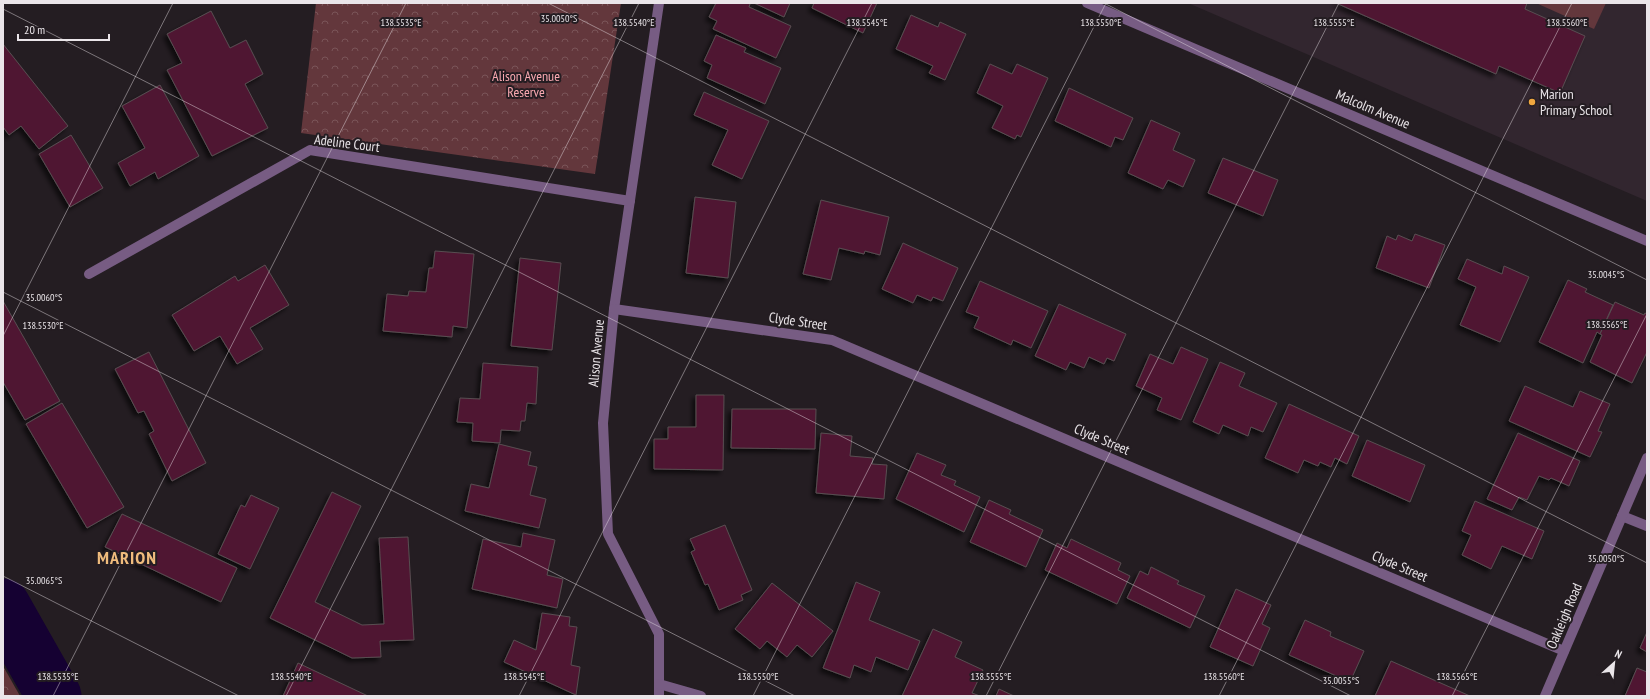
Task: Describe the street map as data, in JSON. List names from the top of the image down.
{
  "streets": {
    "street": [
      "Malcolm Avenue",
      "Adeline Court",
      "Clyde Street",
      "Alison Avenue",
      "Oakleigh Road"
    ]
  },
  "crossings": [
    ["Adeline Court", "Alison Avenue"],
    ["Clyde Street", "Alison Avenue"],
    ["Clyde Street", "Oakleigh Road"]
  ],
  "districts": ["MARION"],
  "parks": ["Alison Avenue Reserve"],
  "places": ["Marion Primary School"],
  "scale_bar": "20 m",
  "north": "top right",
  "coordinates": [
    "35.0050°S",
    "138.5535°E",
    "138.5540°E",
    "138.5545°E",
    "138.5550°E",
    "138.5555°E",
    "138.5560°E",
    "35.0045°S",
    "35.0060°S",
    "138.5565°E",
    "138.5530°E",
    "35.0065°S",
    "35.0055°S"
  ]
}
